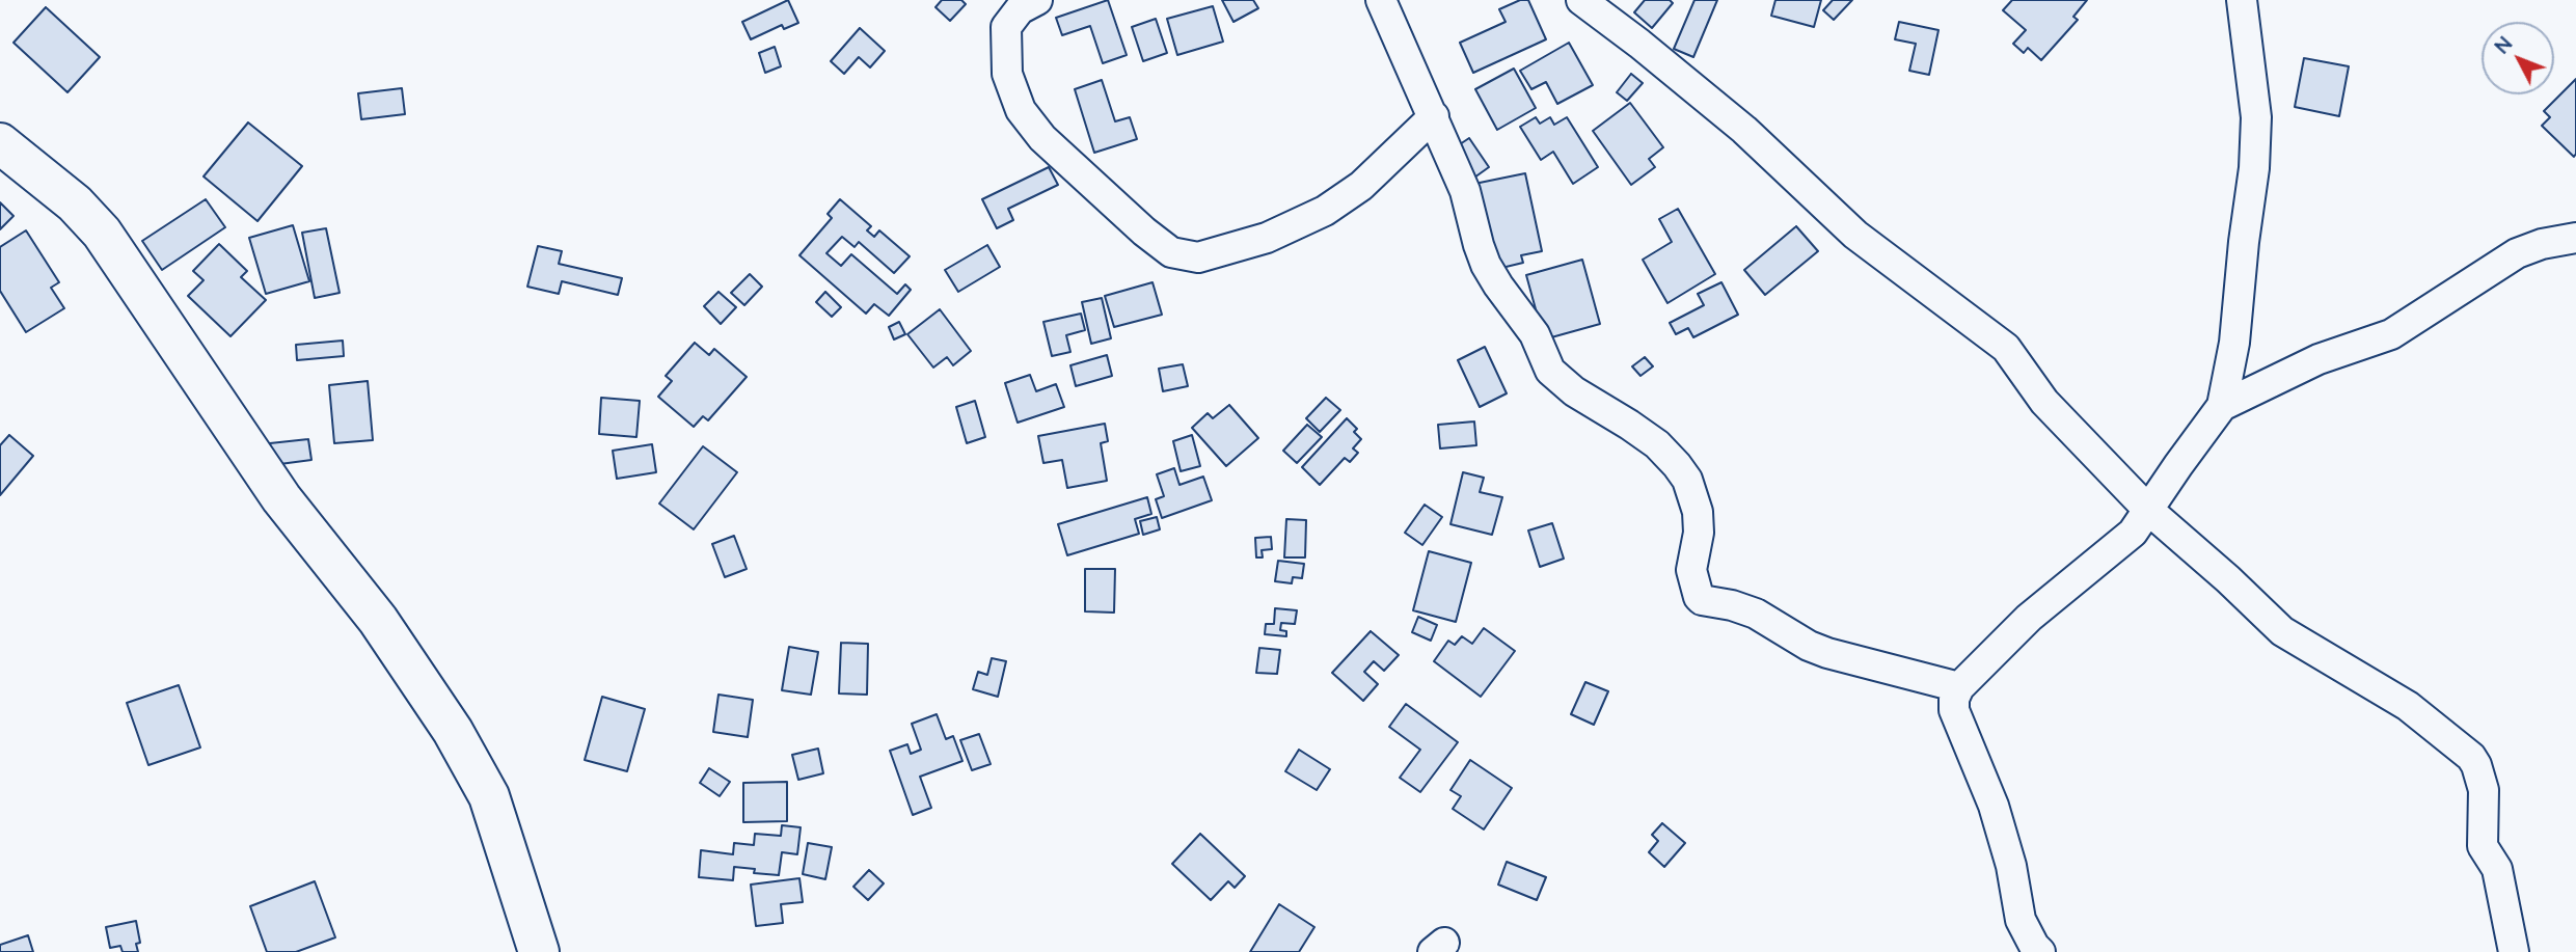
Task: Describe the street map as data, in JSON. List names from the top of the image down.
{
  "north": "top left"
}
